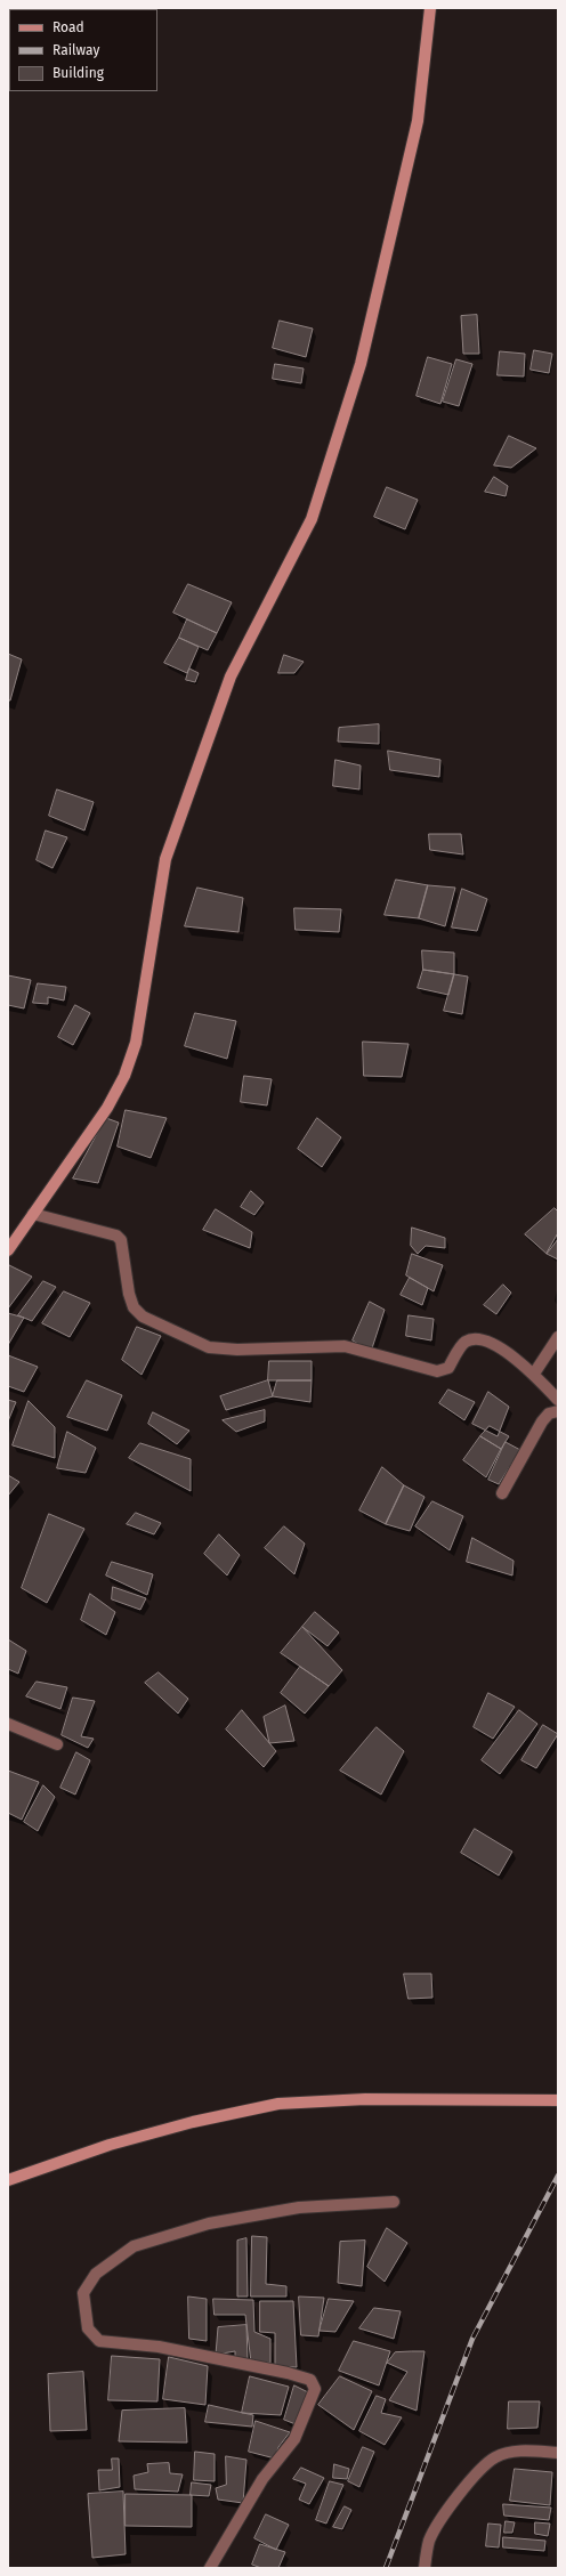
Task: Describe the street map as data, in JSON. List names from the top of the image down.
{
  "legend": ["Road", "Railway", "Building"]
}
